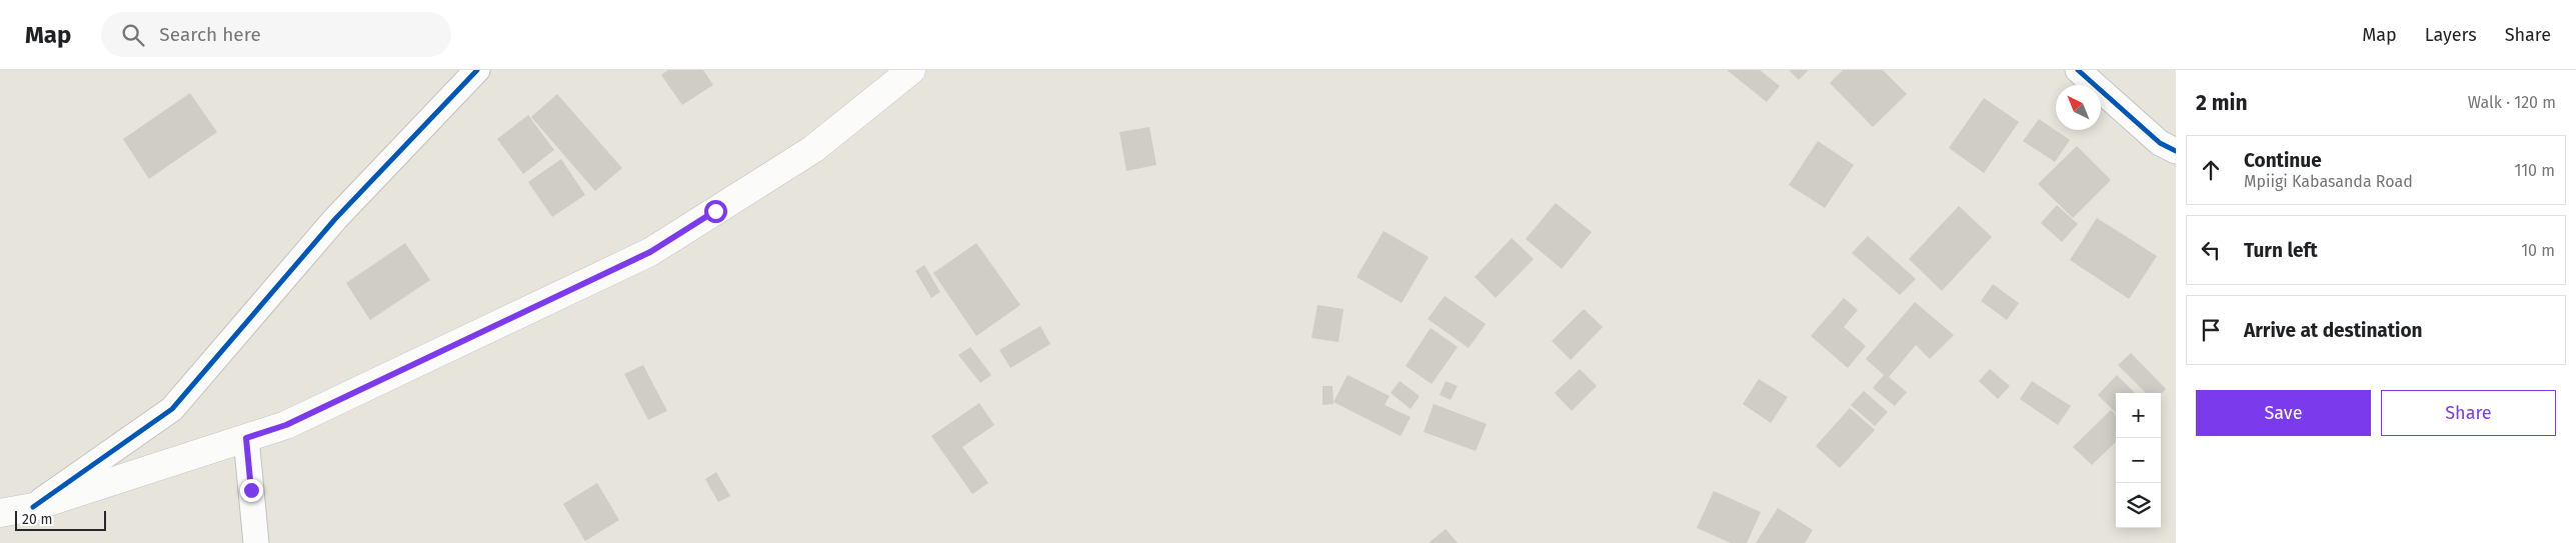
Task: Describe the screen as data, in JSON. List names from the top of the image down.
{
  "scale_bar": "20 m",
  "north": "top left",
  "page": {
    "header": "Map",
    "search": "Search here",
    "nav": ["Map", "Layers", "Share"],
    "heading": ["2 min", "Walk · 120 m"],
    "list": [
      ["Continue", "Mpiigi Kabasanda Road", "110 m"],
      ["Turn left", "10 m"],
      "Arrive at destination"
    ],
    "buttons": ["Save", "Share"],
    "map_buttons": ["+", "−"],
    "scale": "20 m"
  }
}
